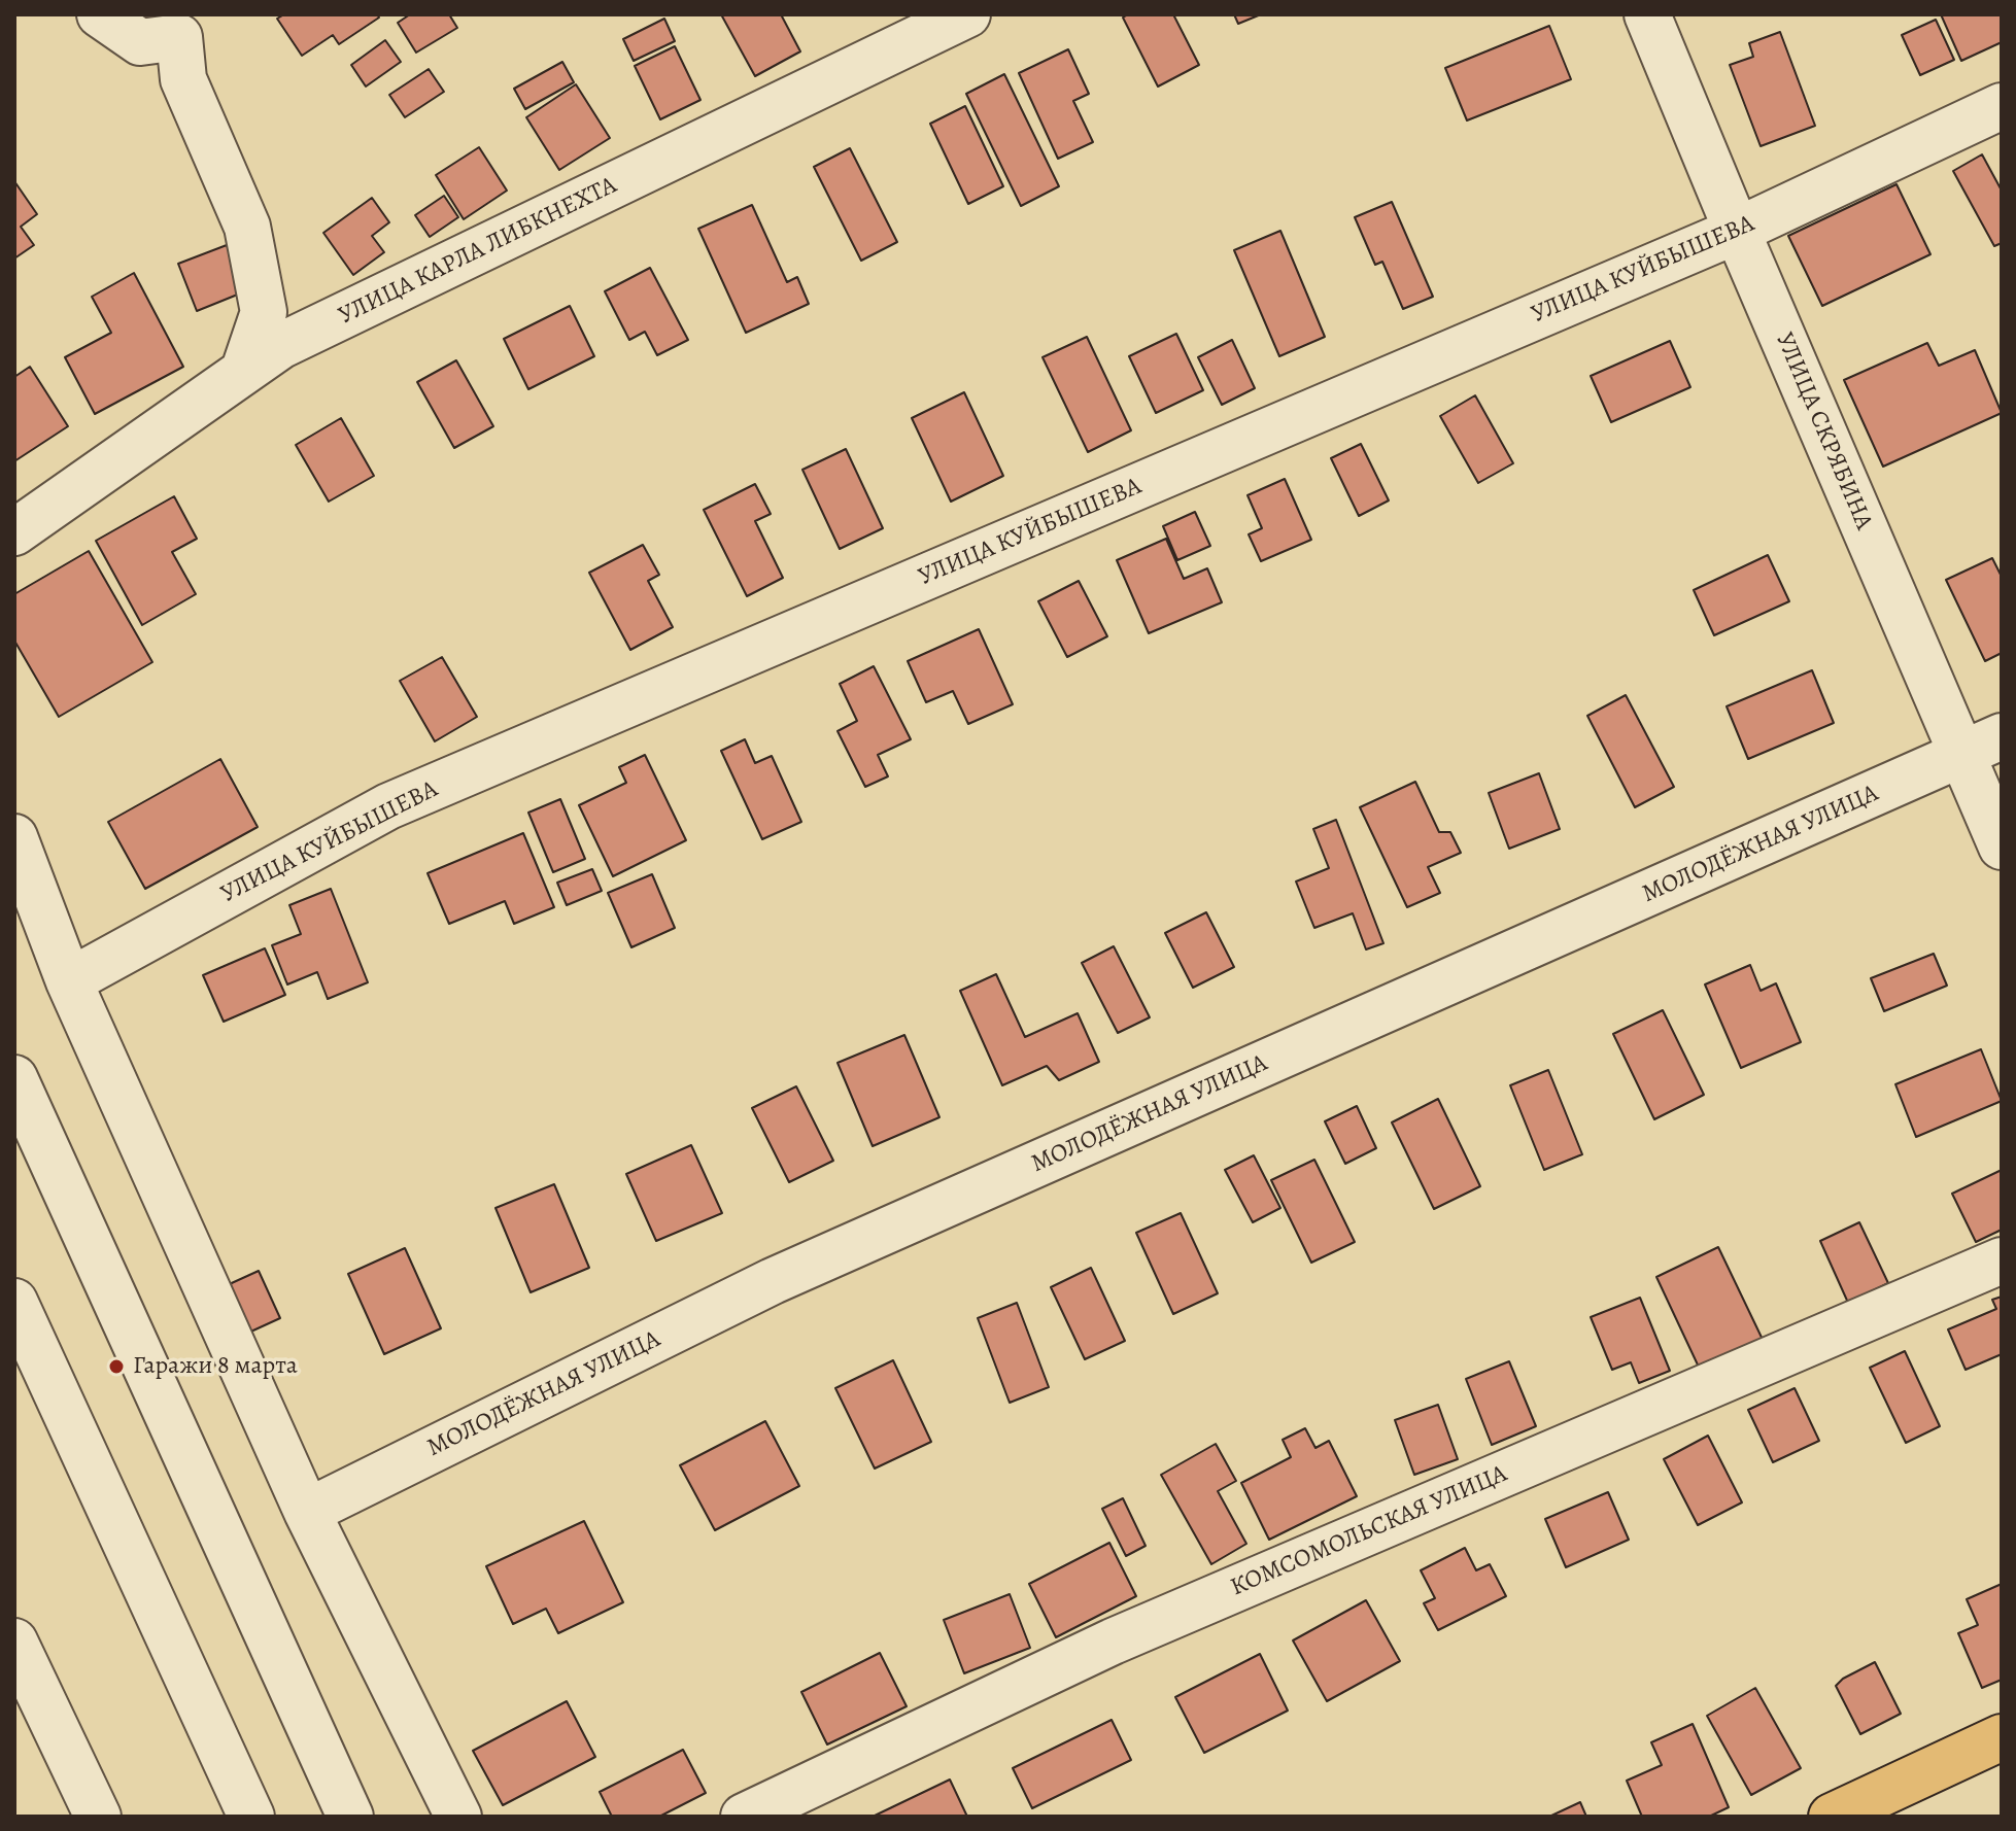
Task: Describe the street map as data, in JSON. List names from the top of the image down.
{
  "streets": {
    "street": [
      "УЛИЦА КАРЛА ЛИБКНЕХТА",
      "УЛИЦА КУЙБЫШЕВА",
      "УЛИЦА СКРЯБИНА",
      "МОЛОДЁЖНАЯ УЛИЦА",
      "КОМСОМОЛЬСКАЯ УЛИЦА"
    ]
  },
  "crossings": [
    ["УЛИЦА КУЙБЫШЕВА", "УЛИЦА СКРЯБИНА"],
    ["УЛИЦА СКРЯБИНА", "МОЛОДЁЖНАЯ УЛИЦА"]
  ],
  "places": ["Гаражи 8 марта"]
}
